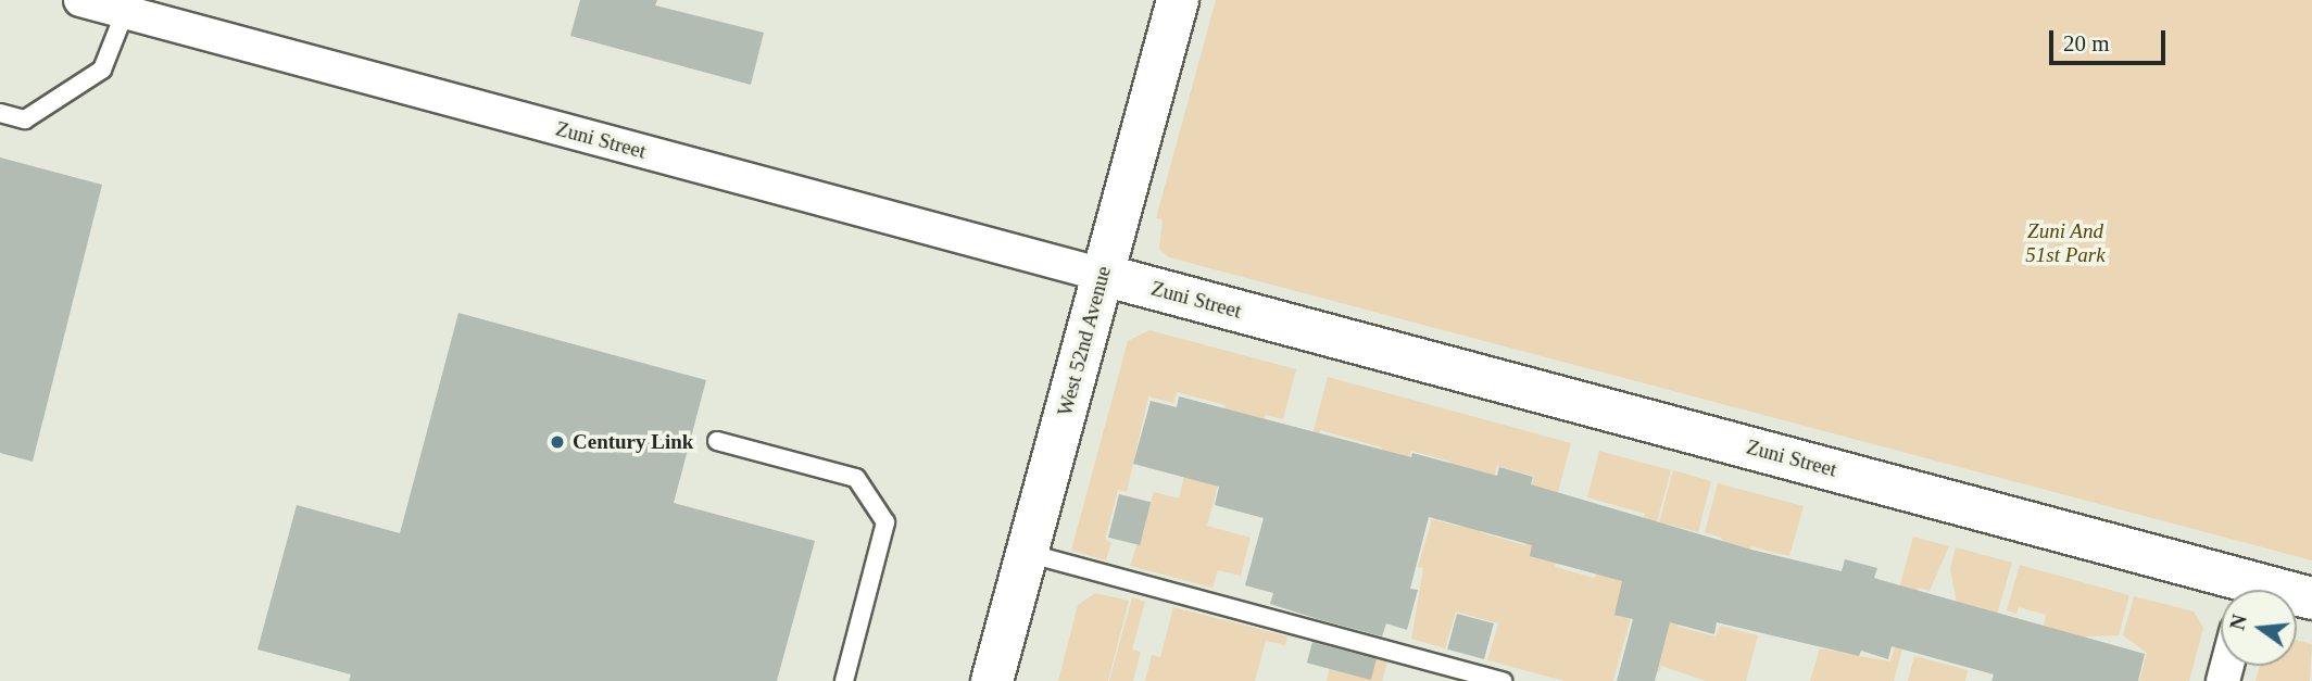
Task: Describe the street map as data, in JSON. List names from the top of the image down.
{
  "streets": {
    "street": ["Zuni Street", "West 52nd Avenue"]
  },
  "crossings": [
    ["Zuni Street", "West 52nd Avenue"]
  ],
  "parks": ["Zuni And 51st Park"],
  "places": ["Century Link"],
  "scale_bar": "20 m",
  "north": "left"
}
